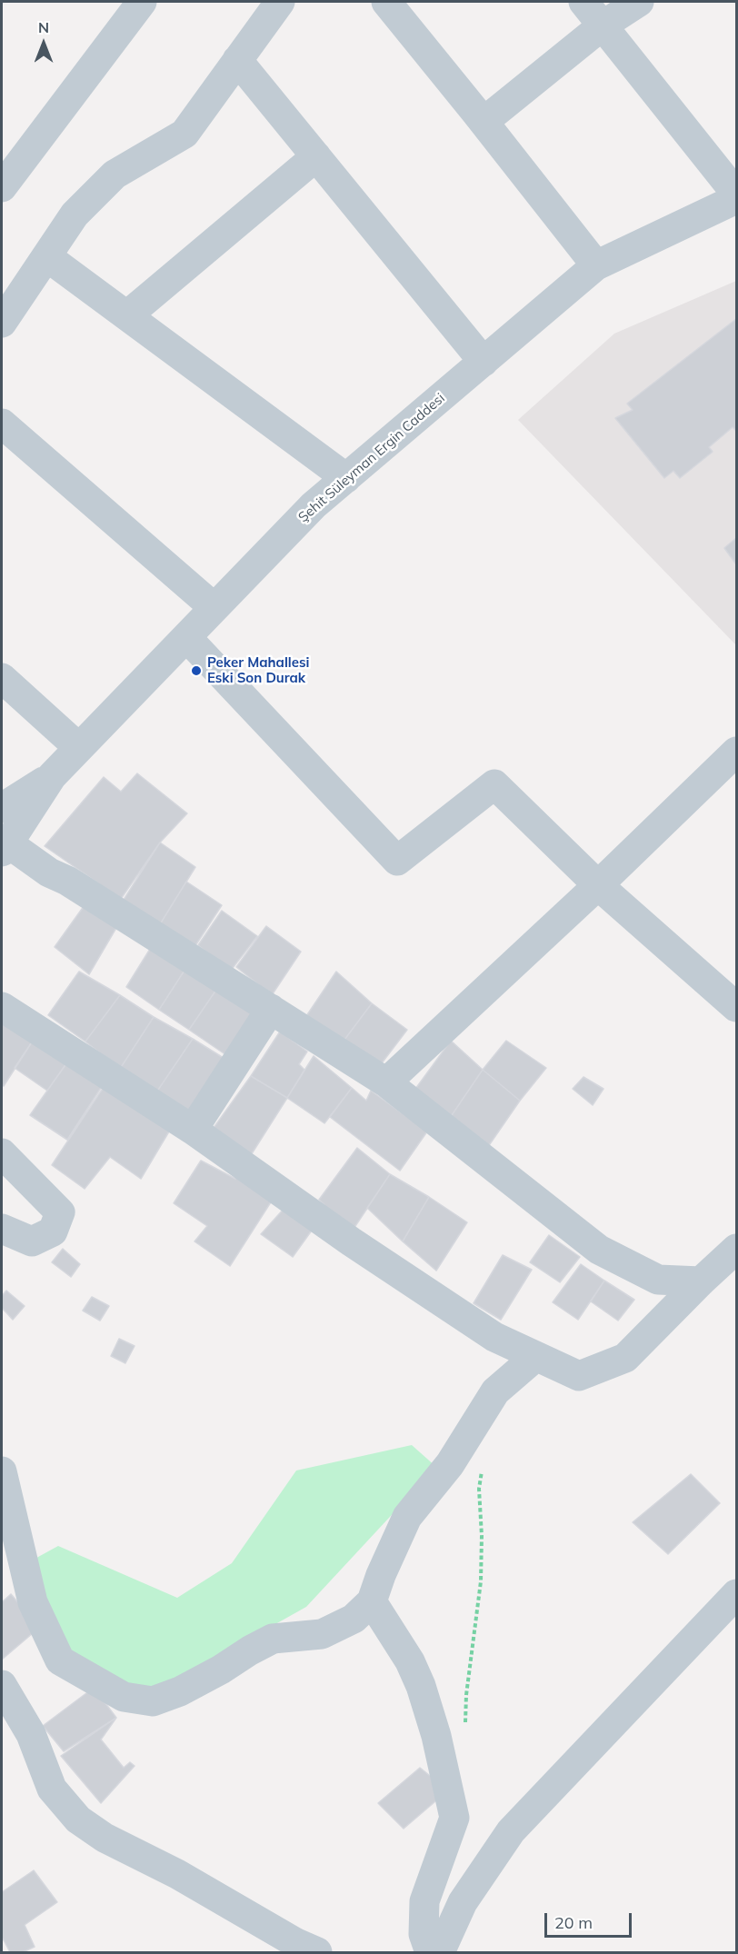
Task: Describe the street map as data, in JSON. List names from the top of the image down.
{
  "streets": {
    "street": ["Şehit Süleyman Ergin Caddesi"]
  },
  "places": ["Peker Mahallesi Eski Son Durak"],
  "scale_bar": "20 m",
  "north": "top"
}
